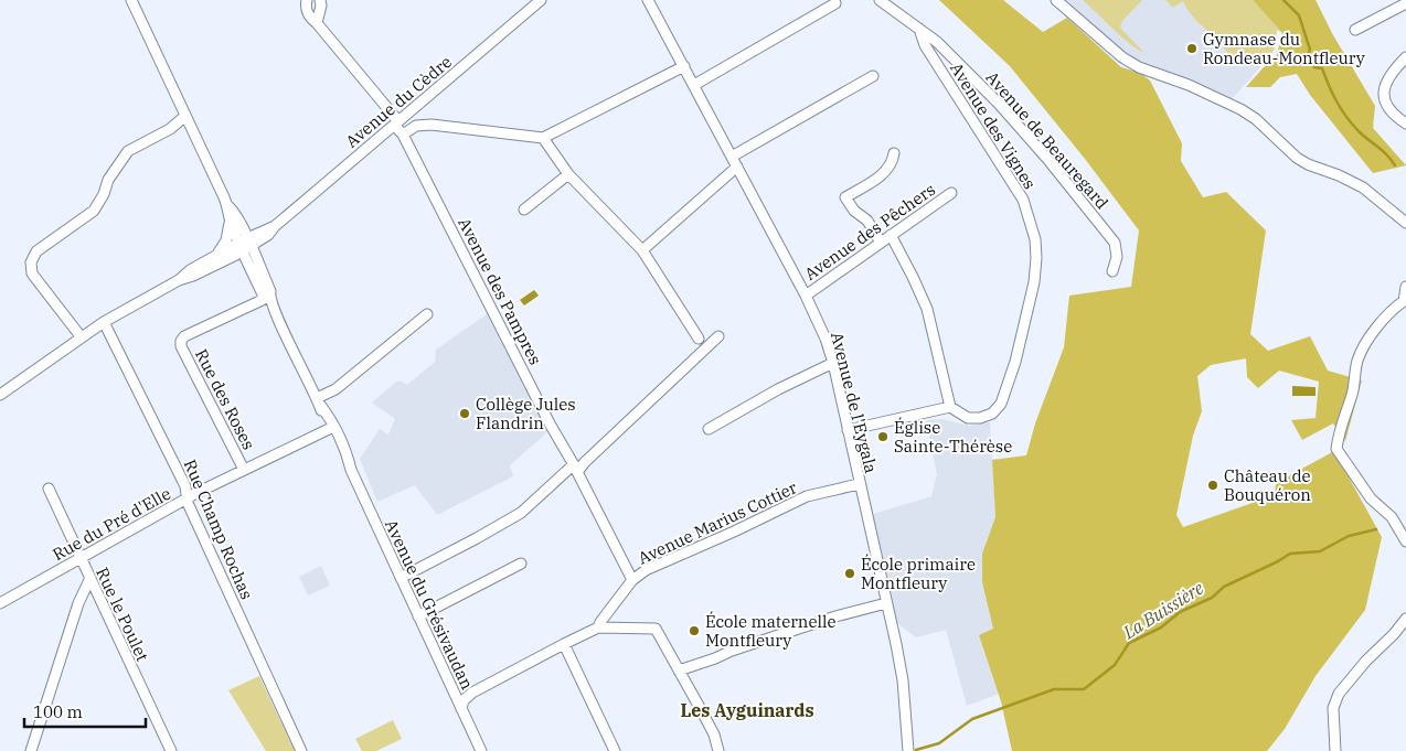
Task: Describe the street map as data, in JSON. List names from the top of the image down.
{
  "streets": {
    "street": [
      "Avenue du Cèdre",
      "Avenue des Vignes",
      "Avenue de Beauregard",
      "Avenue des Pêchers",
      "Avenue des Pampres",
      "Rue des Roses",
      "Avenue de l'Eygala",
      "Avenue Marius Cottier",
      "Rue du Pré d'Elle",
      "Rue Champ Rochas",
      "Avenue du Grésivaudan",
      "Rue le Poulet"
    ]
  },
  "crossings": [
    ["Avenue du Cèdre", "Avenue des Pampres"],
    ["Avenue du Cèdre", "Avenue du Grésivaudan"],
    ["Avenue des Vignes", "Avenue de Beauregard"],
    ["Avenue des Pêchers", "Avenue de l'Eygala"],
    ["Avenue des Pampres", "Avenue Marius Cottier"],
    ["Rue des Roses", "Rue du Pré d'Elle"],
    ["Rue des Roses", "Avenue du Grésivaudan"],
    ["Avenue de l'Eygala", "Avenue Marius Cottier"],
    ["Rue du Pré d'Elle", "Rue Champ Rochas"],
    ["Rue du Pré d'Elle", "Avenue du Grésivaudan"],
    ["Rue du Pré d'Elle", "Rue le Poulet"]
  ],
  "districts": ["Les Ayguinards"],
  "water": ["La Buissière"],
  "places": [
    "Gymnase du Rondeau-Montfleury",
    "Collège Jules Flandrin",
    "Église Sainte-Thérèse",
    "Château de Bouquéron",
    "École primaire Montfleury",
    "École maternelle Montfleury"
  ],
  "scale_bar": "100 m"
}
